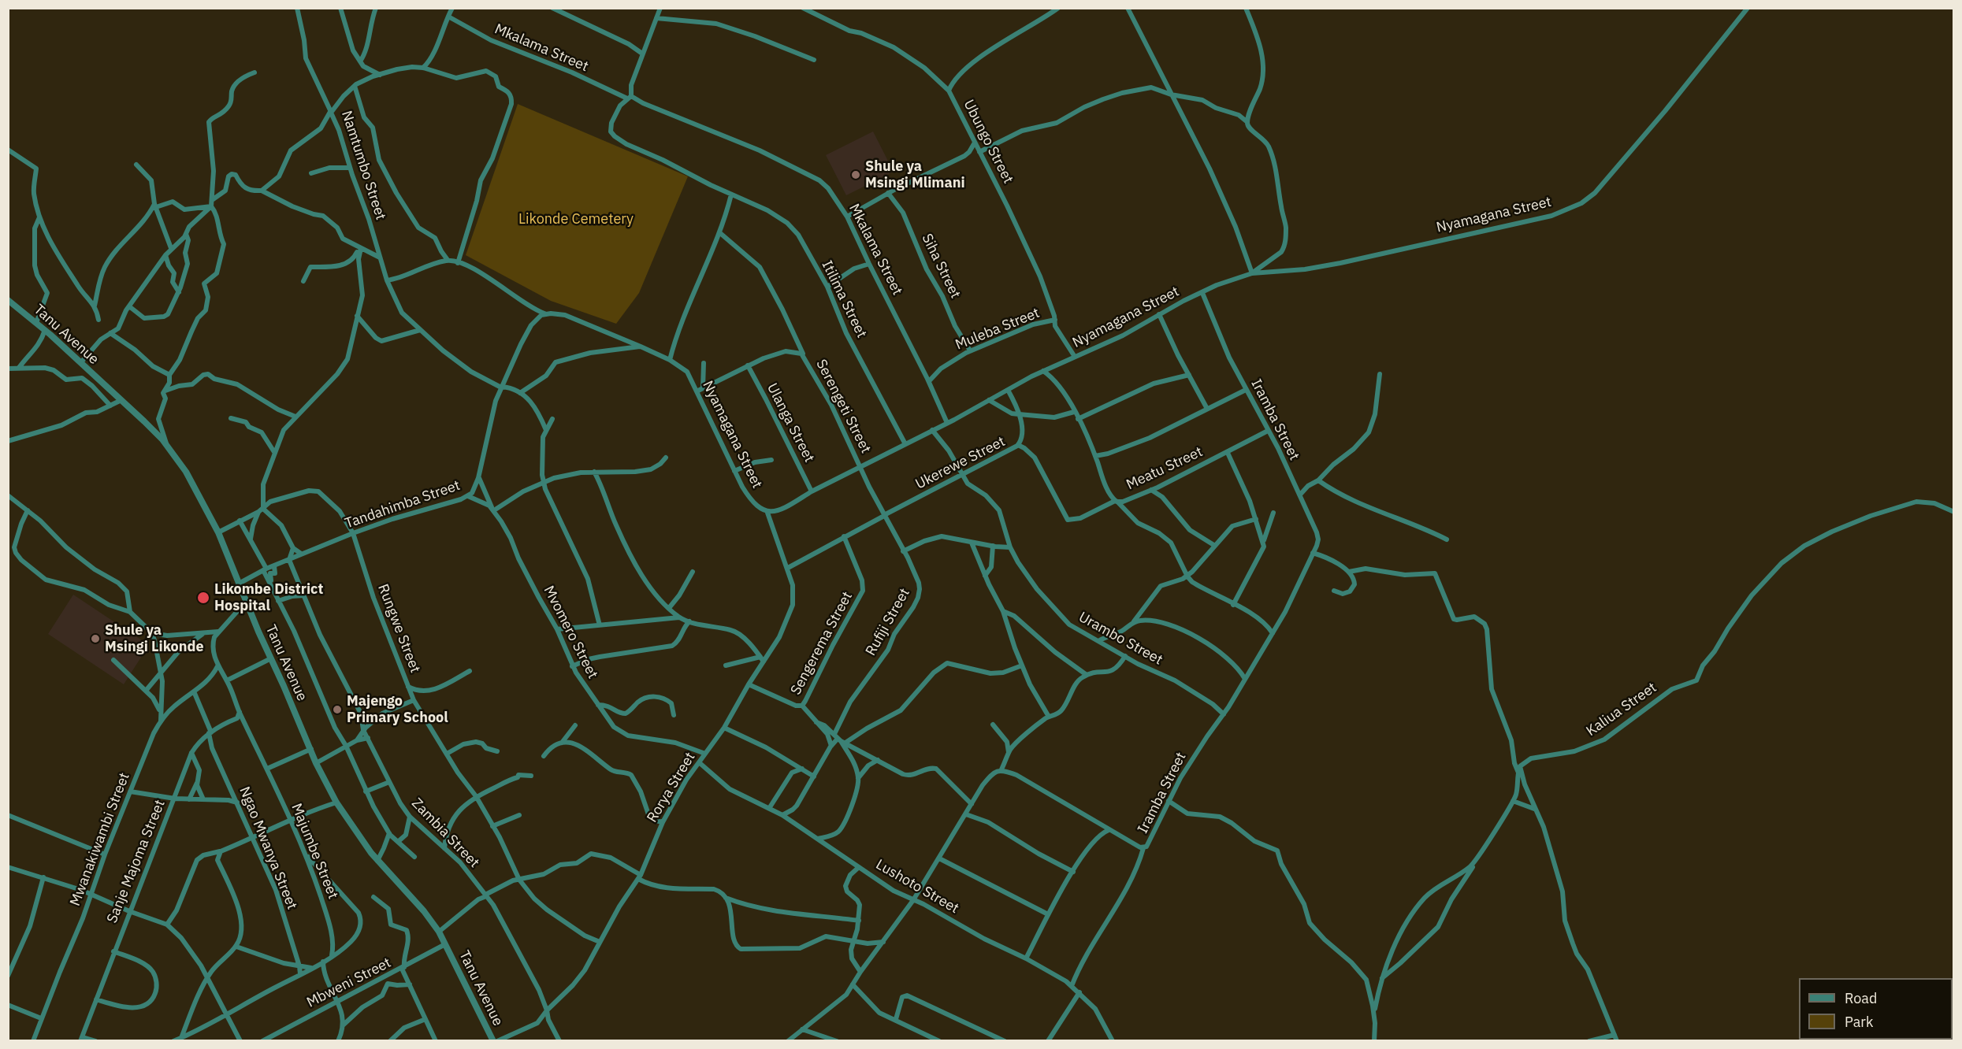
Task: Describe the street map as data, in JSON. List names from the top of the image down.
{
  "streets": {
    "street": [
      "Mkalama Street",
      "Ubungo Street",
      "Namtumbo Street",
      "Nyamagana Street",
      "Siha Street",
      "Itilima Street",
      "Muleba Street",
      "Tanu Avenue",
      "Serengeti Street",
      "Iramba Street",
      "Ulanga Street",
      "Ukerewe Street",
      "Meatu Street",
      "Tandahimba Street",
      "Rufiji Street",
      "Rungwe Street",
      "Mvomero Street",
      "Urambo Street",
      "Sengerema Street",
      "Kaliua Street",
      "Rorya Street",
      "Zambia Street",
      "Mwanakiwambi Street",
      "Ngao Mwanya Street",
      "Majumbe Street",
      "Sanje Majoma Street",
      "Lushoto Street",
      "Mbweni Street"
    ]
  },
  "crossings": [
    ["Mkalama Street", "Nyamagana Street"],
    ["Mkalama Street", "Itilima Street"],
    ["Mkalama Street", "Muleba Street"],
    ["Ubungo Street", "Nyamagana Street"],
    ["Ubungo Street", "Muleba Street"],
    ["Namtumbo Street", "Tandahimba Street"],
    ["Nyamagana Street", "Itilima Street"],
    ["Nyamagana Street", "Serengeti Street"],
    ["Nyamagana Street", "Iramba Street"],
    ["Nyamagana Street", "Ulanga Street"],
    ["Nyamagana Street", "Ukerewe Street"],
    ["Nyamagana Street", "Meatu Street"],
    ["Nyamagana Street", "Tandahimba Street"],
    ["Nyamagana Street", "Rufiji Street"],
    ["Nyamagana Street", "Urambo Street"],
    ["Nyamagana Street", "Rorya Street"],
    ["Siha Street", "Muleba Street"],
    ["Tanu Avenue", "Tandahimba Street"],
    ["Tanu Avenue", "Rungwe Street"],
    ["Tanu Avenue", "Mbweni Street"],
    ["Serengeti Street", "Ulanga Street"],
    ["Serengeti Street", "Rufiji Street"],
    ["Iramba Street", "Meatu Street"],
    ["Iramba Street", "Urambo Street"],
    ["Ukerewe Street", "Rufiji Street"],
    ["Ukerewe Street", "Urambo Street"],
    ["Ukerewe Street", "Sengerema Street"],
    ["Ukerewe Street", "Rorya Street"],
    ["Tandahimba Street", "Rungwe Street"],
    ["Tandahimba Street", "Mvomero Street"],
    ["Tandahimba Street", "Zambia Street"],
    ["Rufiji Street", "Lushoto Street"],
    ["Rungwe Street", "Rorya Street"],
    ["Mvomero Street", "Rorya Street"],
    ["Sengerema Street", "Rorya Street"],
    ["Rorya Street", "Zambia Street"],
    ["Rorya Street", "Lushoto Street"],
    ["Mwanakiwambi Street", "Ngao Mwanya Street"],
    ["Mwanakiwambi Street", "Majumbe Street"],
    ["Ngao Mwanya Street", "Sanje Majoma Street"]
  ],
  "parks": ["Likonde Cemetery"],
  "places": [
    "Shule ya Msingi Mlimani",
    "Likombe District Hospital",
    "Shule ya Msingi Likonde",
    "Majengo Primary School"
  ],
  "legend": ["Road", "Park"]
}
